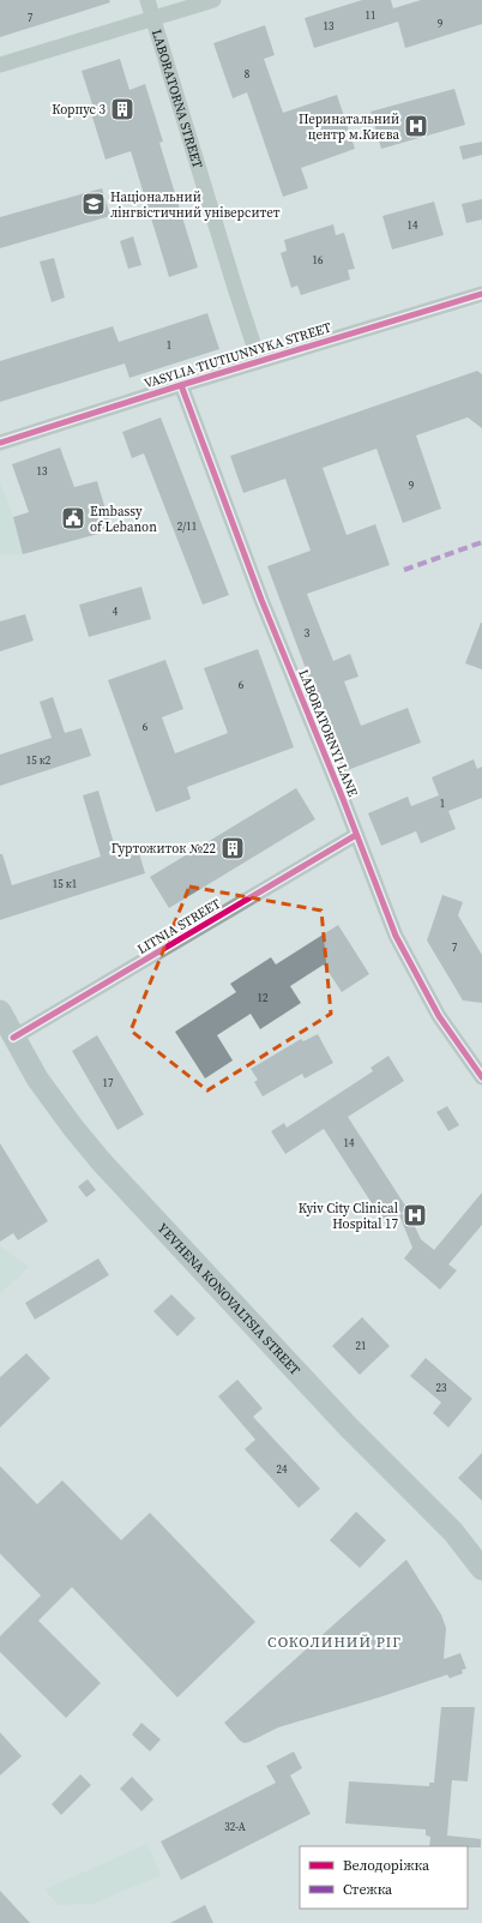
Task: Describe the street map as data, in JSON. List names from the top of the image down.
{
  "streets": {
    "main road": ["YEVHENA KONOVALTSIA STREET"],
    "street": [
      "LABORATORNA STREET",
      "VASYLIA TIUTIUNNYKA STREET",
      "LABORATORNYI LANE",
      "LITNIA STREET"
    ]
  },
  "crossings": [
    ["LABORATORNA STREET", "VASYLIA TIUTIUNNYKA STREET"],
    ["VASYLIA TIUTIUNNYKA STREET", "LABORATORNYI LANE"],
    ["LABORATORNYI LANE", "LITNIA STREET"],
    ["LITNIA STREET", "YEVHENA KONOVALTSIA STREET"]
  ],
  "districts": ["СОКОЛИНИЙ РІГ"],
  "places": {
    "building": ["Корпус 3", "Гуртожиток №22"],
    "hospital": ["Перинатальний центр м.Києва", "Kyiv City Clinical Hospital 17"],
    "school or university": ["Національний лінгвістичний університет"],
    "public building": ["Embassy of Lebanon"]
  },
  "house_numbers": [
    "11",
    "7",
    "9",
    "13",
    "8",
    "14",
    "16",
    "1",
    "13",
    "9",
    "2/11",
    "4",
    "3",
    "6",
    "6",
    "15 к2",
    "1",
    "15 к1",
    "7",
    "12",
    "17",
    "14",
    "21",
    "23",
    "24",
    "32-А"
  ],
  "legend": ["Велодоріжка", "Стежка"]
}
